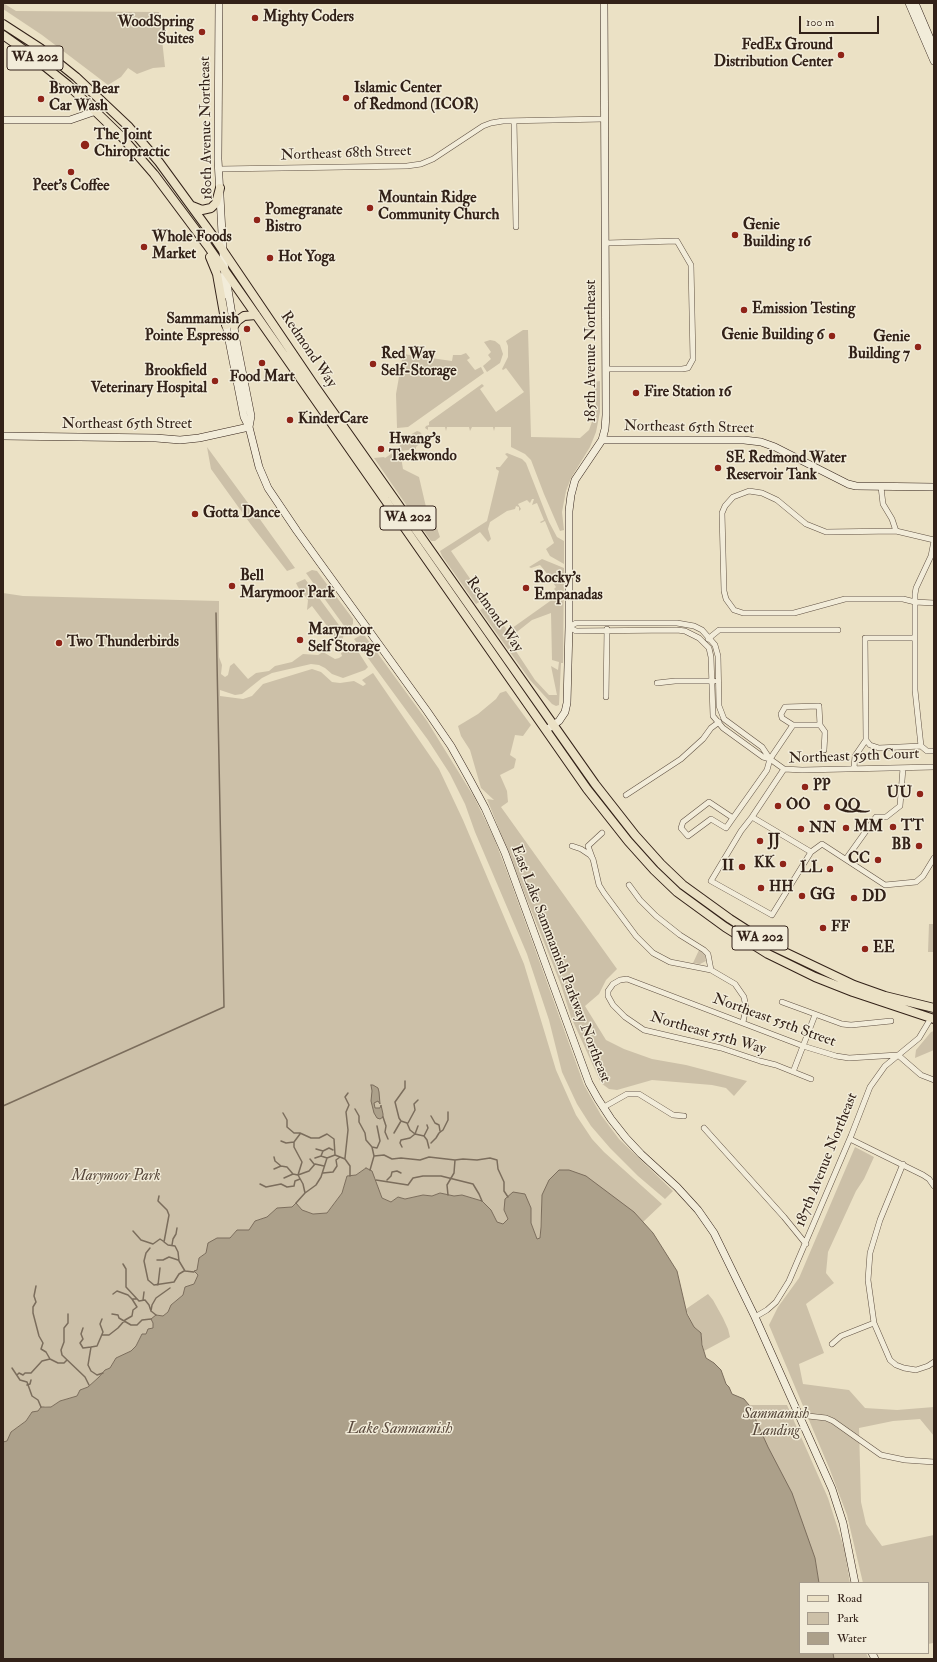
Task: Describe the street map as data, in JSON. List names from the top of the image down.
{
  "streets": {
    "main road": ["WA 202", "Redmond Way"],
    "street": [
      "180th Avenue Northeast",
      "Northeast 68th Street",
      "185th Avenue Northeast",
      "Northeast 65th Street",
      "Northeast 59th Court",
      "East Lake Sammamish Parkway Northeast",
      "Northeast 55th Street",
      "Northeast 55th Way",
      "187th Avenue Northeast"
    ]
  },
  "crossings": [
    ["WA 202", "Redmond Way"],
    ["WA 202", "185th Avenue Northeast"],
    ["WA 202", "187th Avenue Northeast"],
    ["180th Avenue Northeast", "Northeast 68th Street"],
    ["180th Avenue Northeast", "Redmond Way"],
    ["180th Avenue Northeast", "East Lake Sammamish Parkway Northeast"],
    ["Northeast 68th Street", "185th Avenue Northeast"],
    ["Redmond Way", "185th Avenue Northeast"],
    ["Redmond Way", "East Lake Sammamish Parkway Northeast"],
    ["185th Avenue Northeast", "Northeast 65th Street"],
    ["Northeast 65th Street", "East Lake Sammamish Parkway Northeast"],
    ["East Lake Sammamish Parkway Northeast", "187th Avenue Northeast"],
    ["Northeast 55th Street", "Northeast 55th Way"],
    ["Northeast 55th Street", "187th Avenue Northeast"]
  ],
  "water": ["Lake Sammamish"],
  "parks": ["Marymoor Park", "Sammamish Landing"],
  "places": [
    "Mighty Coders",
    "WoodSpring Suites",
    "FedEx Ground Distribution Center",
    "Islamic Center of Redmond (ICOR)",
    "Brown Bear Car Wash",
    "The Joint Chiropractic",
    "Peet's Coffee",
    "Mountain Ridge Community Church",
    "Pomegranate Bistro",
    "Genie Building 16",
    "Whole Foods Market",
    "Hot Yoga",
    "Emission Testing",
    "Sammamish Pointe Espresso",
    "Genie Building 6",
    "Genie Building 7",
    "Food Mart",
    "Red Way Self-Storage",
    "Brookfield Veterinary Hospital",
    "Fire Station 16",
    "KinderCare",
    "Hwang's Taekwondo",
    "SE Redmond Water Reservoir Tank",
    "Gotta Dance",
    "Bell Marymoor Park",
    "Rocky’s Empanadas",
    "Marymoor Self Storage",
    "Two Thunderbirds",
    "PP",
    "UU",
    "OO",
    "QQ",
    "TT",
    "MM",
    "NN",
    "JJ",
    "BB",
    "CC",
    "KK",
    "II",
    "LL",
    "HH",
    "GG",
    "DD",
    "FF",
    "EE"
  ],
  "legend": ["Road", "Park", "Water"],
  "scale_bar": "100 m"
}
